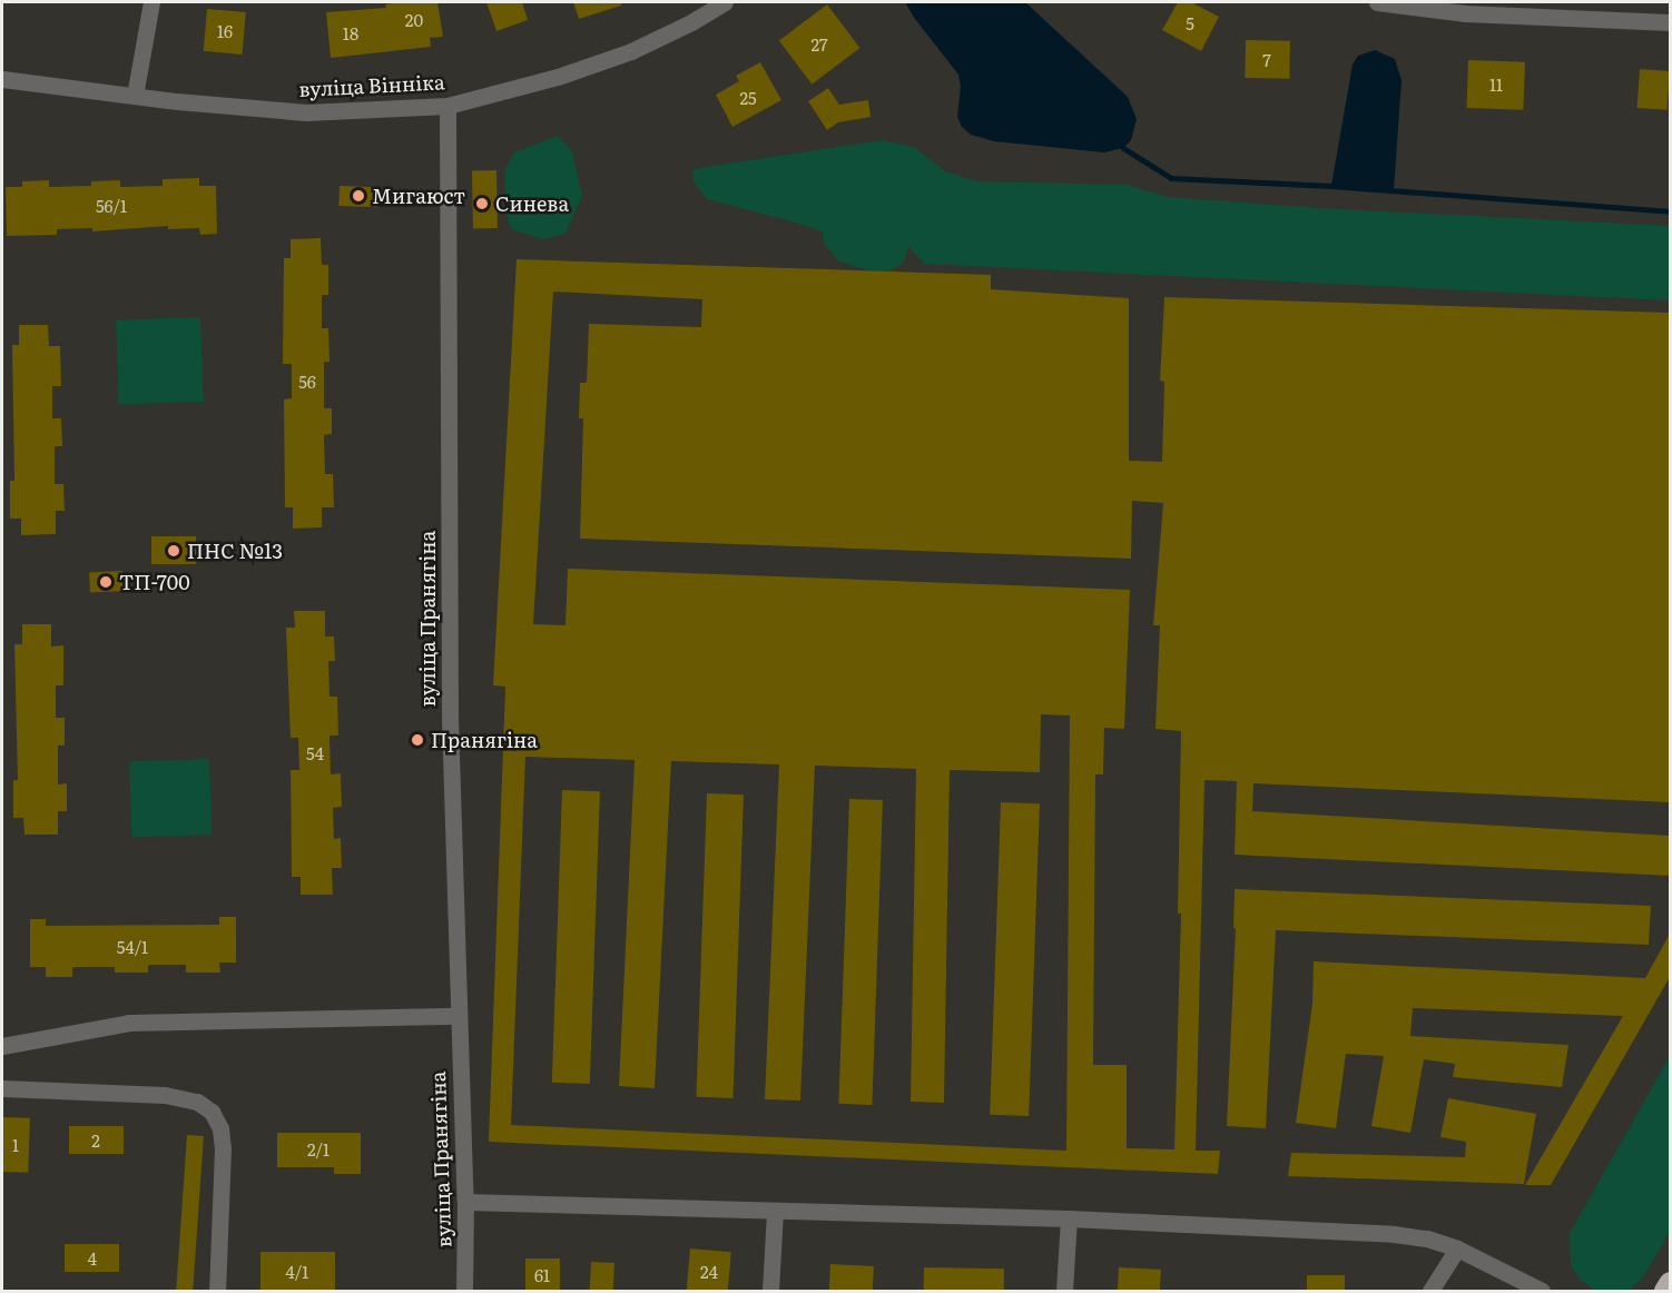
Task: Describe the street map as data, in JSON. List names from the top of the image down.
{
  "streets": {
    "street": ["вуліца Вінніка", "вуліца Пранягіна"]
  },
  "crossings": [
    ["вуліца Вінніка", "вуліца Пранягіна"]
  ],
  "places": [
    "Мигаюст",
    "Синева",
    "ПНС №13",
    "ТП-700",
    "Пранягіна"
  ],
  "house_numbers": [
    "20",
    "5",
    "16",
    "18",
    "27",
    "7",
    "11",
    "25",
    "56/1",
    "56",
    "54",
    "54/1",
    "2",
    "1",
    "2/1",
    "4",
    "4/1",
    "24",
    "61"
  ]
}
